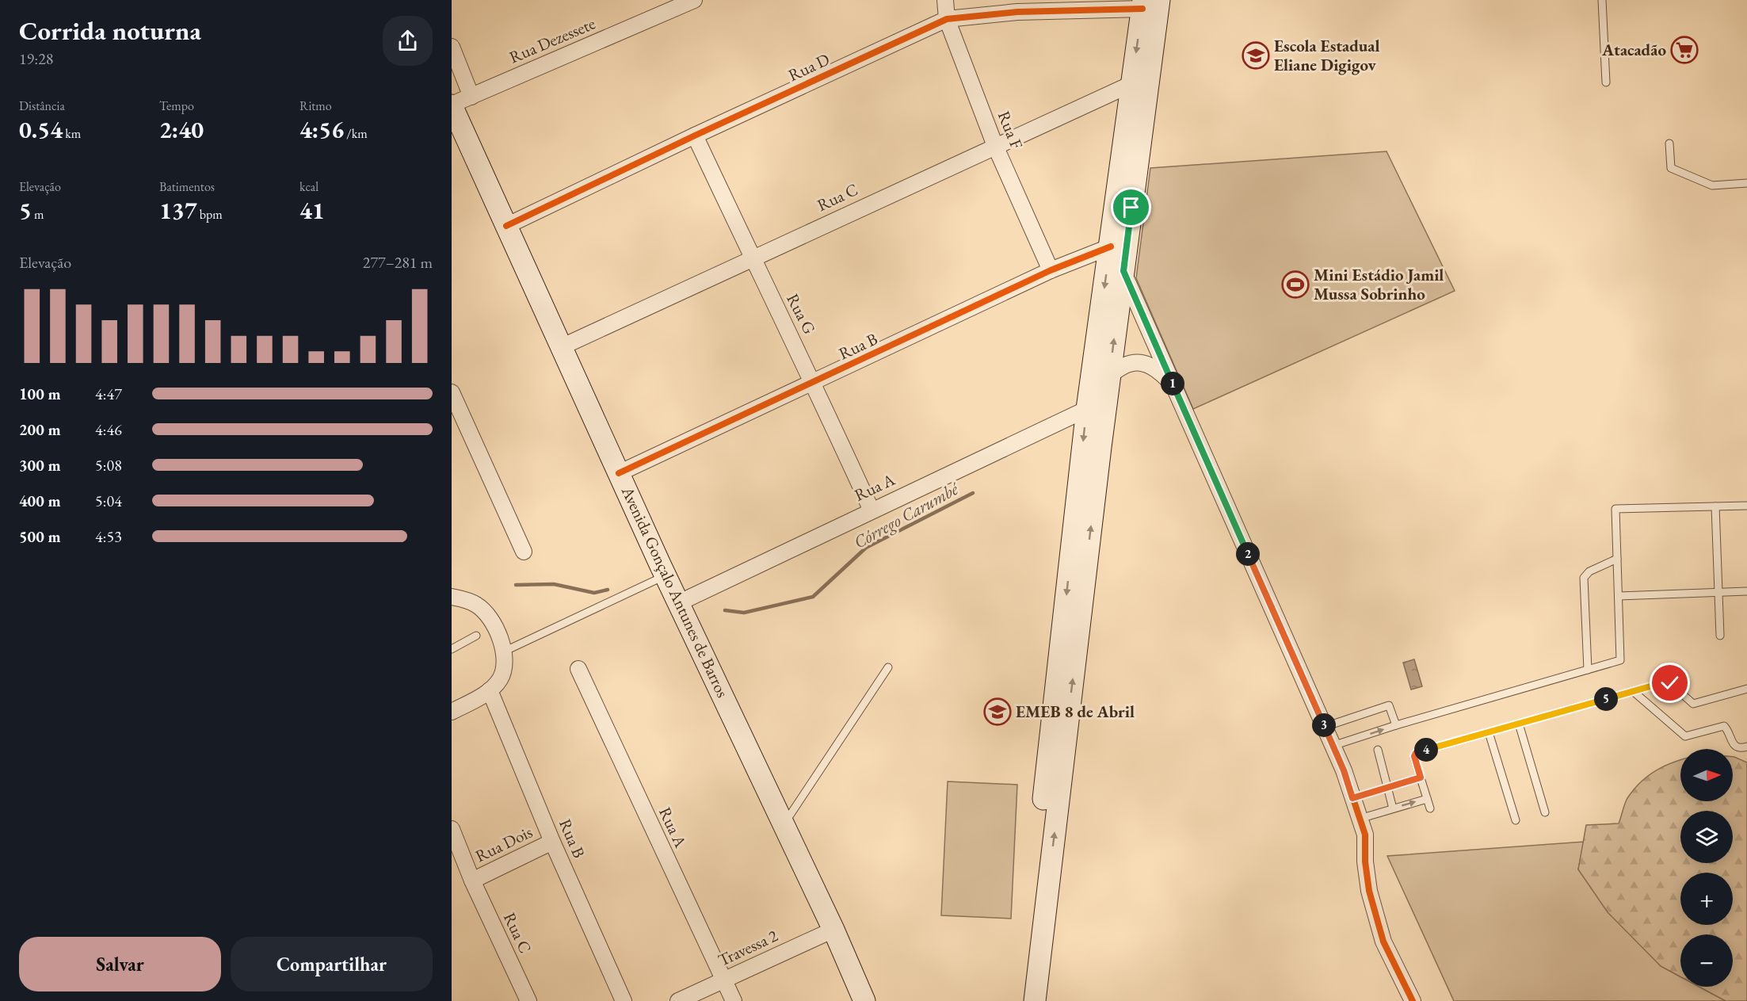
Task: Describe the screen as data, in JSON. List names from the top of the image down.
{
  "streets": {
    "main road": ["Avenida Gonçalo Antunes de Barros"],
    "street": [
      "Rua Dezessete",
      "Rua D",
      "Rua F",
      "Rua C",
      "Rua G",
      "Rua B",
      "Rua A",
      "Rua Dois",
      "Travessa 2"
    ]
  },
  "crossings": [
    ["Rua Dezessete", "Avenida Gonçalo Antunes de Barros"],
    ["Rua D", "Rua F"],
    ["Rua D", "Rua G"],
    ["Rua D", "Avenida Gonçalo Antunes de Barros"],
    ["Rua F", "Rua C"],
    ["Rua F", "Rua B"],
    ["Rua C", "Rua G"],
    ["Rua C", "Avenida Gonçalo Antunes de Barros"],
    ["Rua C", "Rua Dois"],
    ["Rua G", "Rua B"],
    ["Rua G", "Rua A"],
    ["Rua B", "Avenida Gonçalo Antunes de Barros"],
    ["Rua B", "Rua Dois"],
    ["Rua A", "Avenida Gonçalo Antunes de Barros"],
    ["Rua A", "Travessa 2"],
    ["Avenida Gonçalo Antunes de Barros", "Travessa 2"]
  ],
  "water": ["Córrego Carumbé"],
  "places": {
    "supermarket": ["Atacadão"],
    "school or university": ["Escola Estadual Eliane Digigov", "EMEB 8 de Abril"],
    "sports": ["Mini Estádio Jamil Mussa Sobrinho"]
  },
  "north": "right",
  "page": {
    "heading": ["Corrida noturna", "19:28"],
    "stats": [
      ["Distância", "0.54 km"],
      ["Tempo", "2:40"],
      ["Ritmo", "4:56 /km"],
      ["Elevação", "5 m"],
      ["Batimentos", "137 bpm"],
      ["kcal", "41"]
    ],
    "chart": ["Elevação", "277–281 m"],
    "pins": [
      "1",
      "2",
      "5",
      "3",
      "4"
    ],
    "list": [
      {
        "name": "100 m",
        "note": "4:47"
      },
      {
        "name": "200 m",
        "note": "4:46"
      },
      {
        "name": "300 m",
        "note": "5:08"
      },
      {
        "name": "400 m",
        "note": "5:04"
      },
      {
        "name": "500 m",
        "note": "4:53"
      }
    ],
    "map_buttons": ["+", "−"],
    "buttons": ["Salvar", "Compartilhar"]
  }
}
